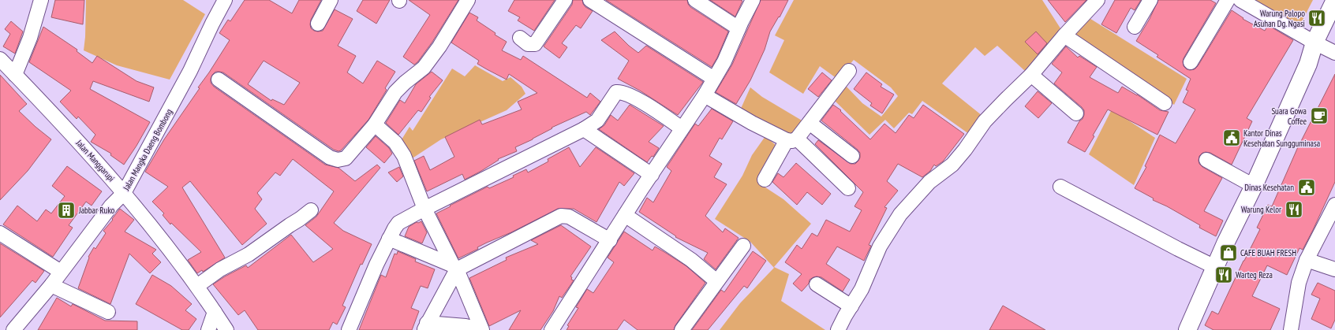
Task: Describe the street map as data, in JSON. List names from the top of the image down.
{
  "streets": {
    "street": ["Jalan Mangka Daeng Bombong", "Jalan Manggarupi"]
  },
  "crossings": [
    ["Jalan Mangka Daeng Bombong", "Jalan Manggarupi"]
  ],
  "places": {
    "restaurant": ["Warung Palopo Asuhan Dg. Ngasi", "Warung Kelor", "Warteg Reza"],
    "cafe": ["Suara Gowa Coffee"],
    "public building": ["Kantor Dinas Kesehatan Sungguminasa", "Dinas Kesehatan"],
    "building": ["Jabbar Ruko"],
    "shop": ["CAFE BUAH FRESH"]
  }
}
